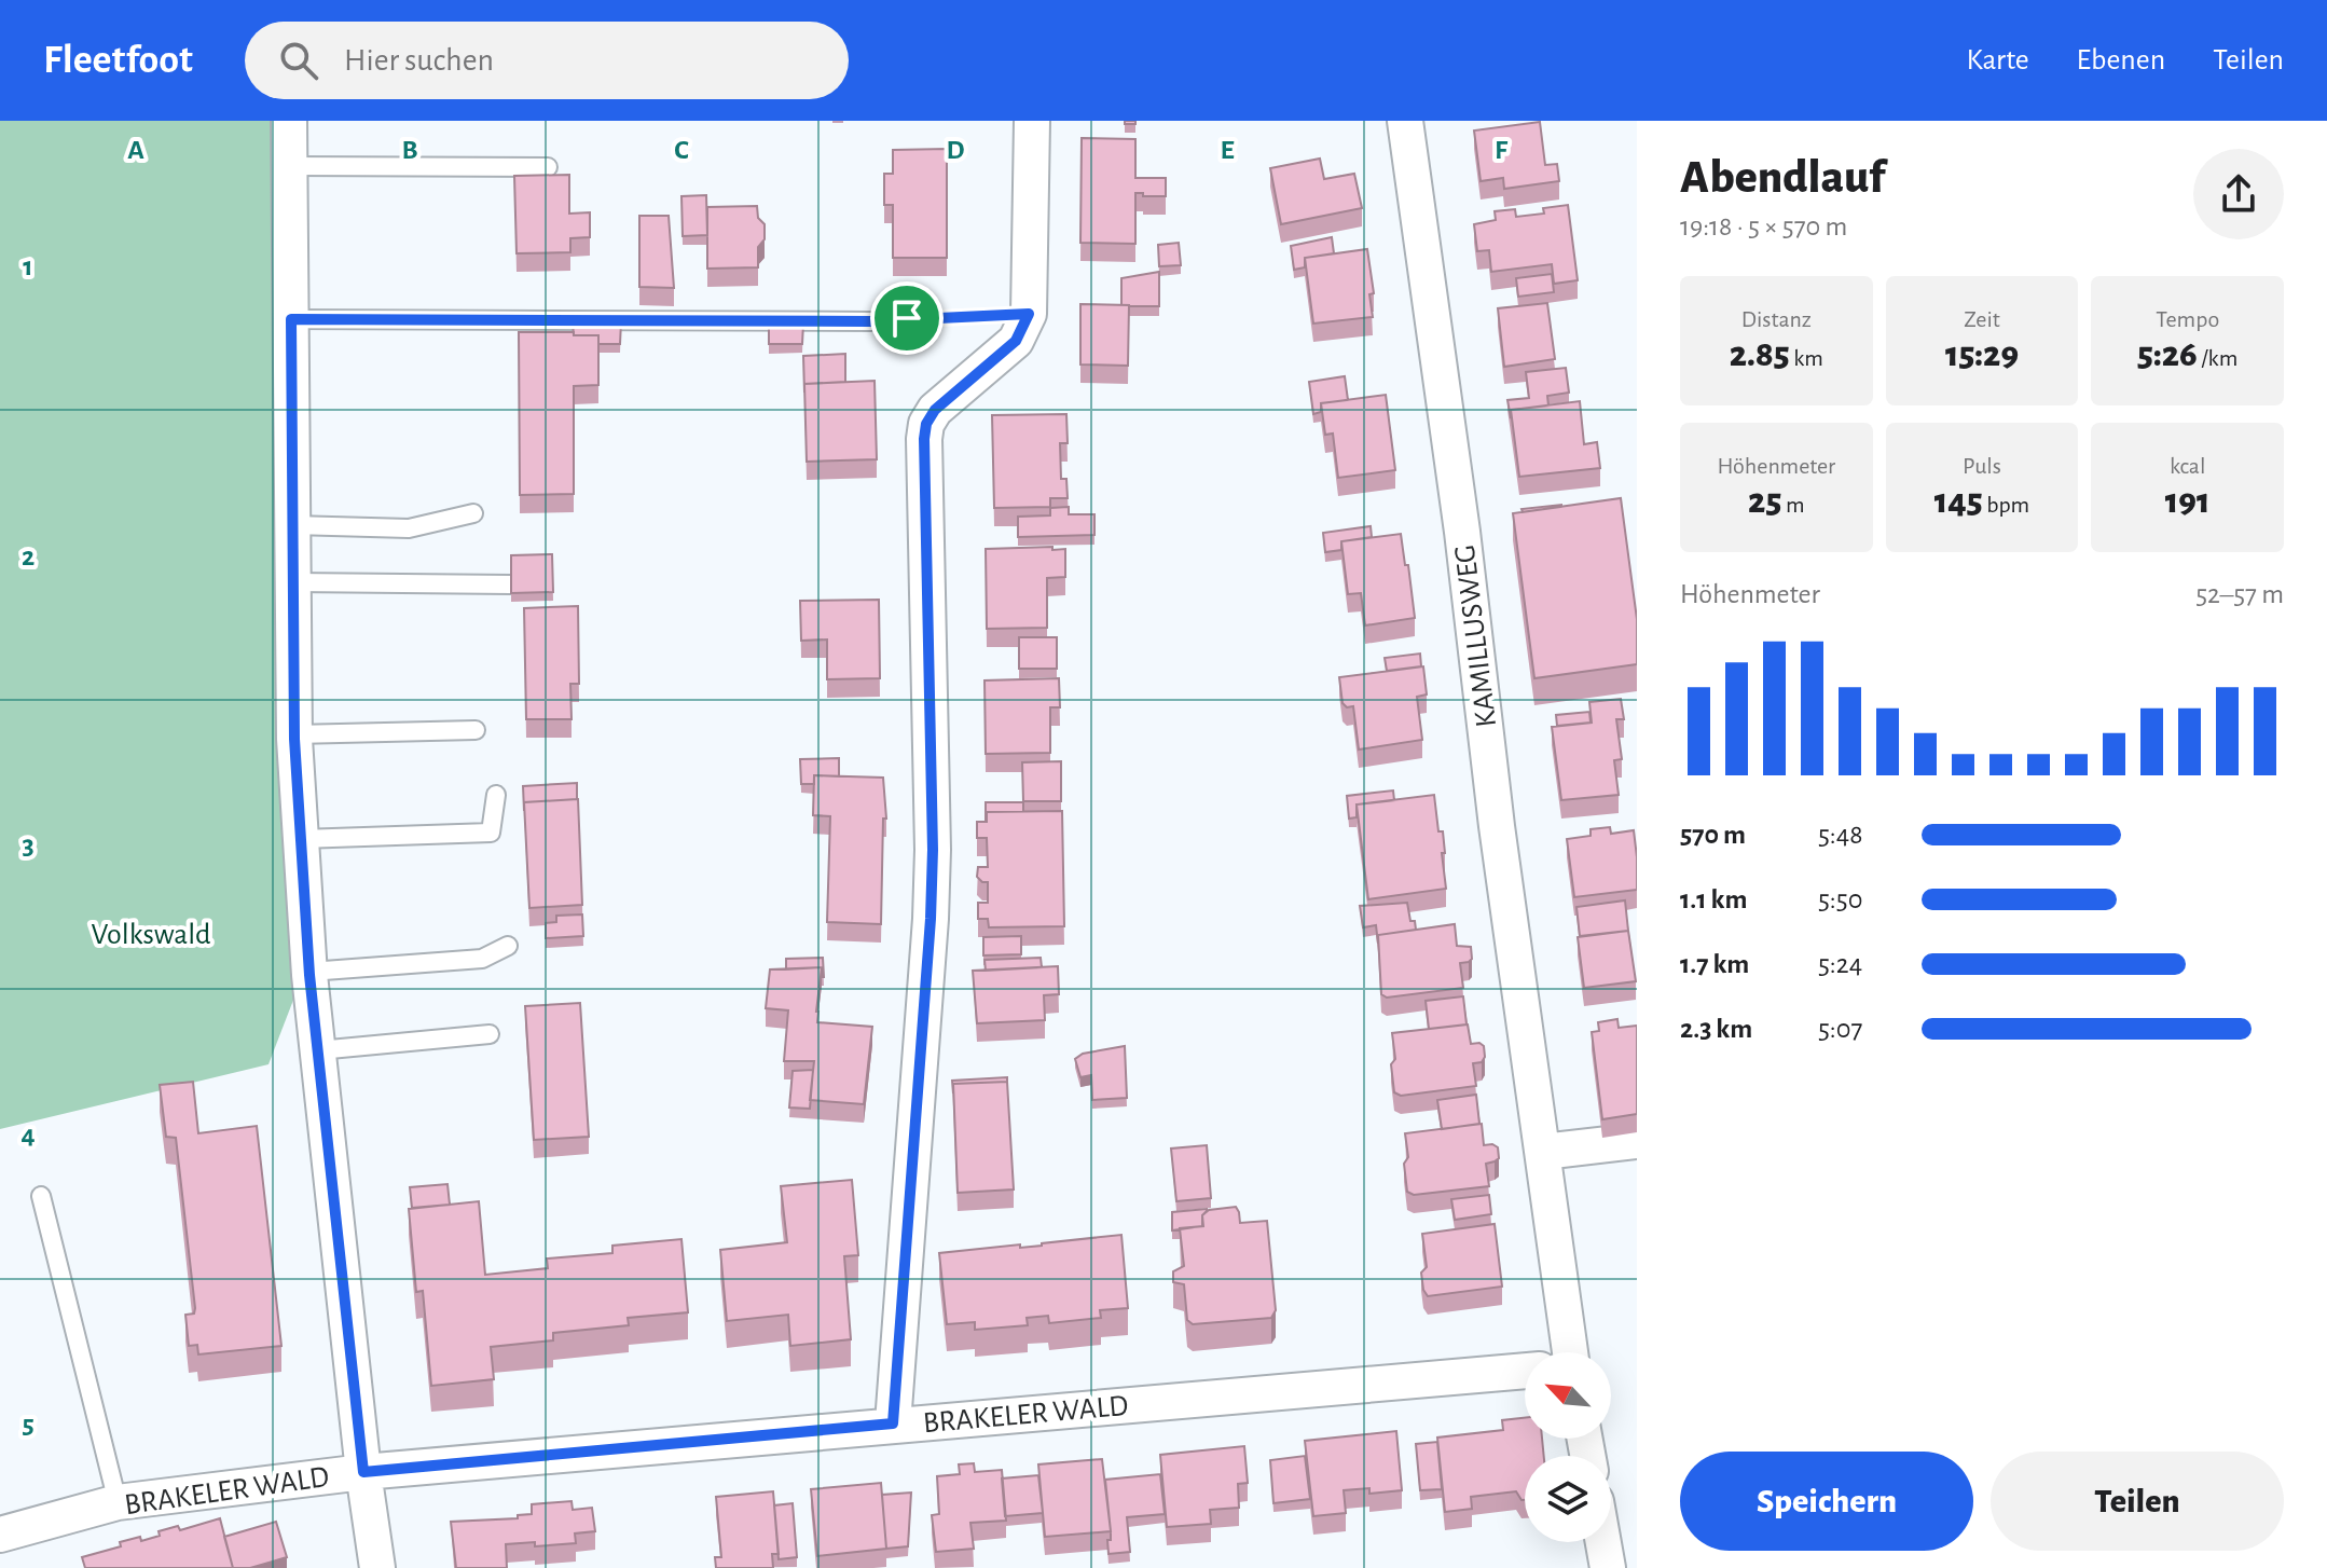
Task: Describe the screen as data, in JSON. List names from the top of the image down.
{
  "streets": {
    "street": ["KAMILLUSWEG", "BRAKELER WALD"]
  },
  "parks": ["Volkswald"],
  "north": "top left",
  "page": {
    "header": "Fleetfoot",
    "search": "Hier suchen",
    "nav": ["Karte", "Ebenen", "Teilen"],
    "heading": ["Abendlauf", "19:18 · 5 × 570 m"],
    "stats": [
      ["Distanz", "2.85 km"],
      ["Zeit", "15:29"],
      ["Tempo", "5:26 /km"],
      ["Höhenmeter", "25 m"],
      ["Puls", "145 bpm"],
      ["kcal", "191"]
    ],
    "chart": ["Höhenmeter", "52–57 m"],
    "list": [
      {
        "name": "570 m",
        "note": "5:48"
      },
      {
        "name": "1.1 km",
        "note": "5:50"
      },
      {
        "name": "1.7 km",
        "note": "5:24"
      },
      {
        "name": "2.3 km",
        "note": "5:07"
      }
    ],
    "buttons": ["Speichern", "Teilen"]
  },
  "grid": {
    "columns": [
      "A",
      "B",
      "C",
      "D",
      "E",
      "F"
    ],
    "rows": [
      "1",
      "2",
      "3",
      "4",
      "5"
    ]
  }
}
